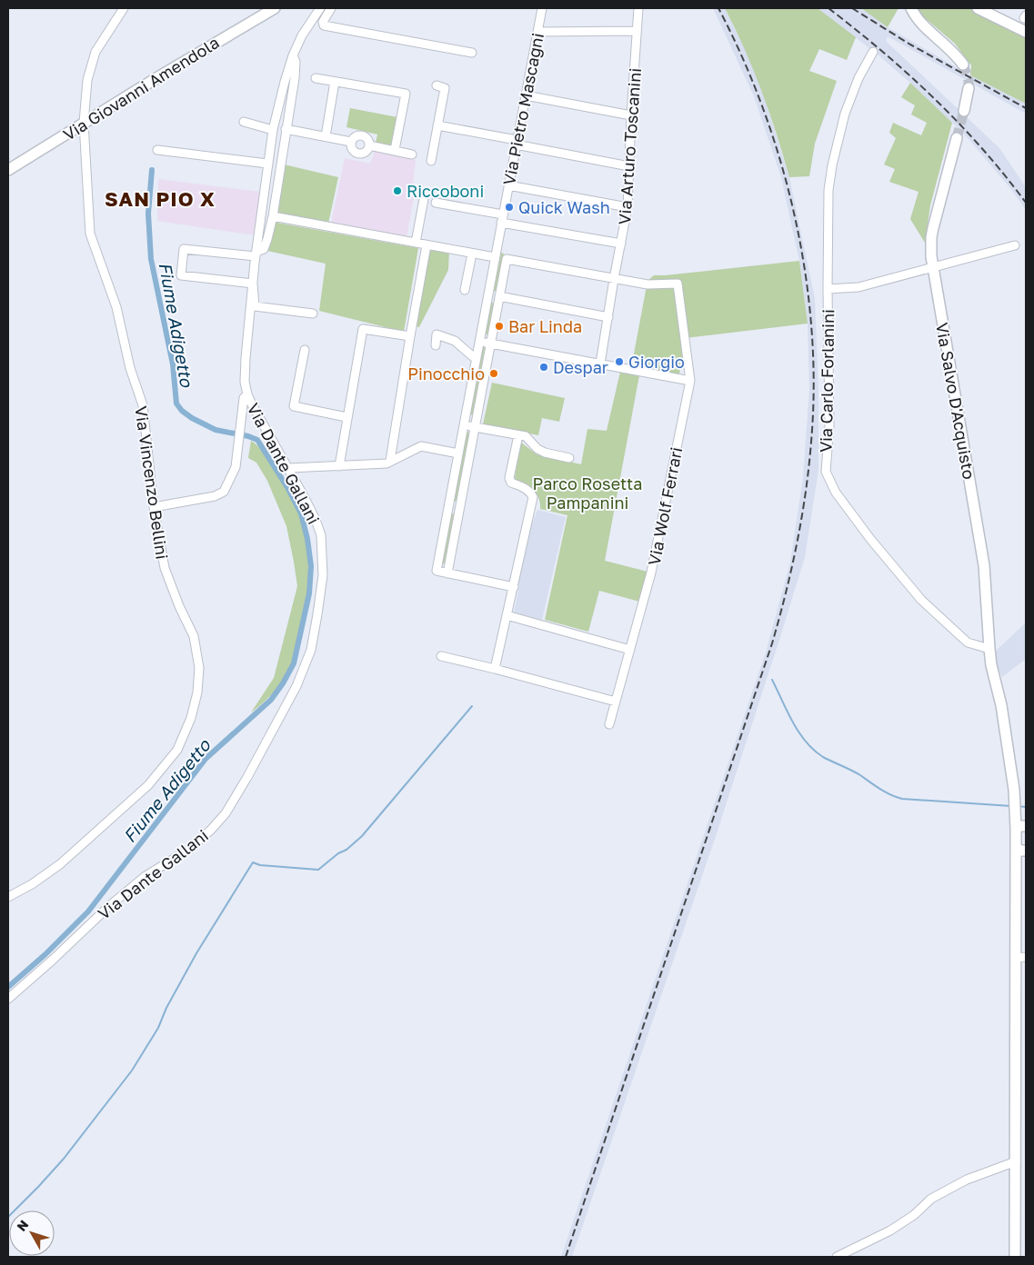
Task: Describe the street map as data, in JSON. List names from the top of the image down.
{
  "streets": {
    "main road": ["Via Giovanni Amendola", "Via Salvo D'Acquisto"],
    "street": [
      "Via Pietro Mascagni",
      "Via Arturo Toscanini",
      "Via Carlo Forlanini",
      "Via Dante Gallani",
      "Via Vincenzo Bellini",
      "Via Wolf Ferrari"
    ]
  },
  "crossings": [
    ["Via Giovanni Amendola", "Via Vincenzo Bellini"],
    ["Via Arturo Toscanini", "Via Wolf Ferrari"],
    ["Via Carlo Forlanini", "Via Salvo D'Acquisto"]
  ],
  "districts": ["SAN PIO X"],
  "water": ["Fiume Adigetto"],
  "parks": ["Parco Rosetta Pampanini"],
  "places": [
    "Riccoboni",
    "Quick Wash",
    "Bar Linda",
    "Giorgio",
    "Despar",
    "Pinocchio"
  ],
  "north": "top left"
}
